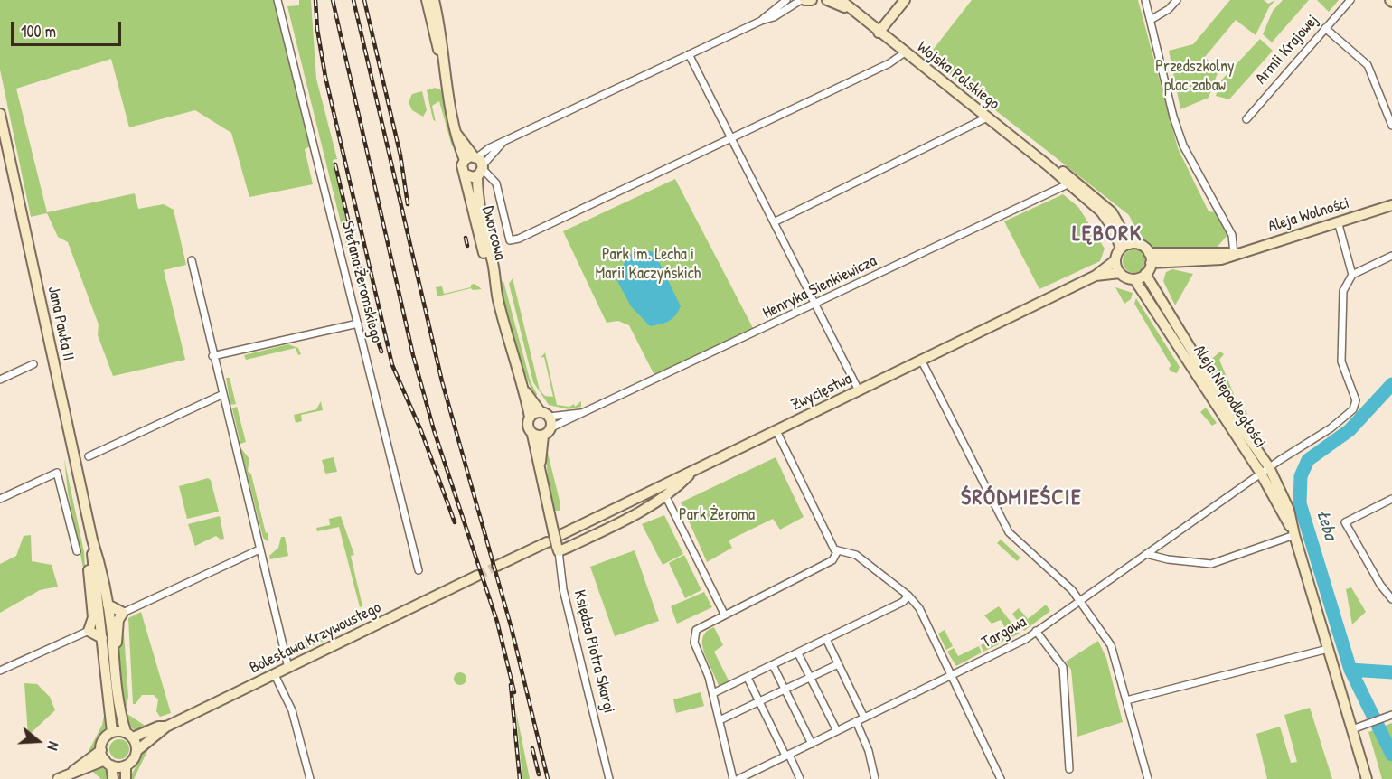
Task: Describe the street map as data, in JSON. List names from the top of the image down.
{
  "streets": {
    "main road": [
      "Wojska Polskiego",
      "Aleja Wolności",
      "Dworcowa",
      "Jana Pawła II",
      "Zwycięstwa",
      "Aleja Niepodległości",
      "Bolesława Krzywoustego",
      "Księdza Piotra Skargi"
    ],
    "street": [
      "Armii Krajowej",
      "Stefana Żeromskiego",
      "Henryka Sienkiewicza",
      "Targowa"
    ]
  },
  "crossings": [
    ["Wojska Polskiego", "Aleja Wolności"],
    ["Wojska Polskiego", "Henryka Sienkiewicza"],
    ["Wojska Polskiego", "Zwycięstwa"],
    ["Wojska Polskiego", "Aleja Niepodległości"],
    ["Aleja Wolności", "Zwycięstwa"],
    ["Aleja Wolności", "Aleja Niepodległości"],
    ["Dworcowa", "Henryka Sienkiewicza"],
    ["Jana Pawła II", "Bolesława Krzywoustego"],
    ["Zwycięstwa", "Aleja Niepodległości"],
    ["Zwycięstwa", "Księdza Piotra Skargi"],
    ["Aleja Niepodległości", "Targowa"]
  ],
  "districts": ["LĘBORK", "ŚRÓDMIEŚCIE"],
  "water": ["Łeba"],
  "parks": ["Przedszkolny plac zabaw", "Park im. Lecha i Marii Kaczyńskich", "Park Żeroma"],
  "scale_bar": "100 m",
  "north": "right"
}
